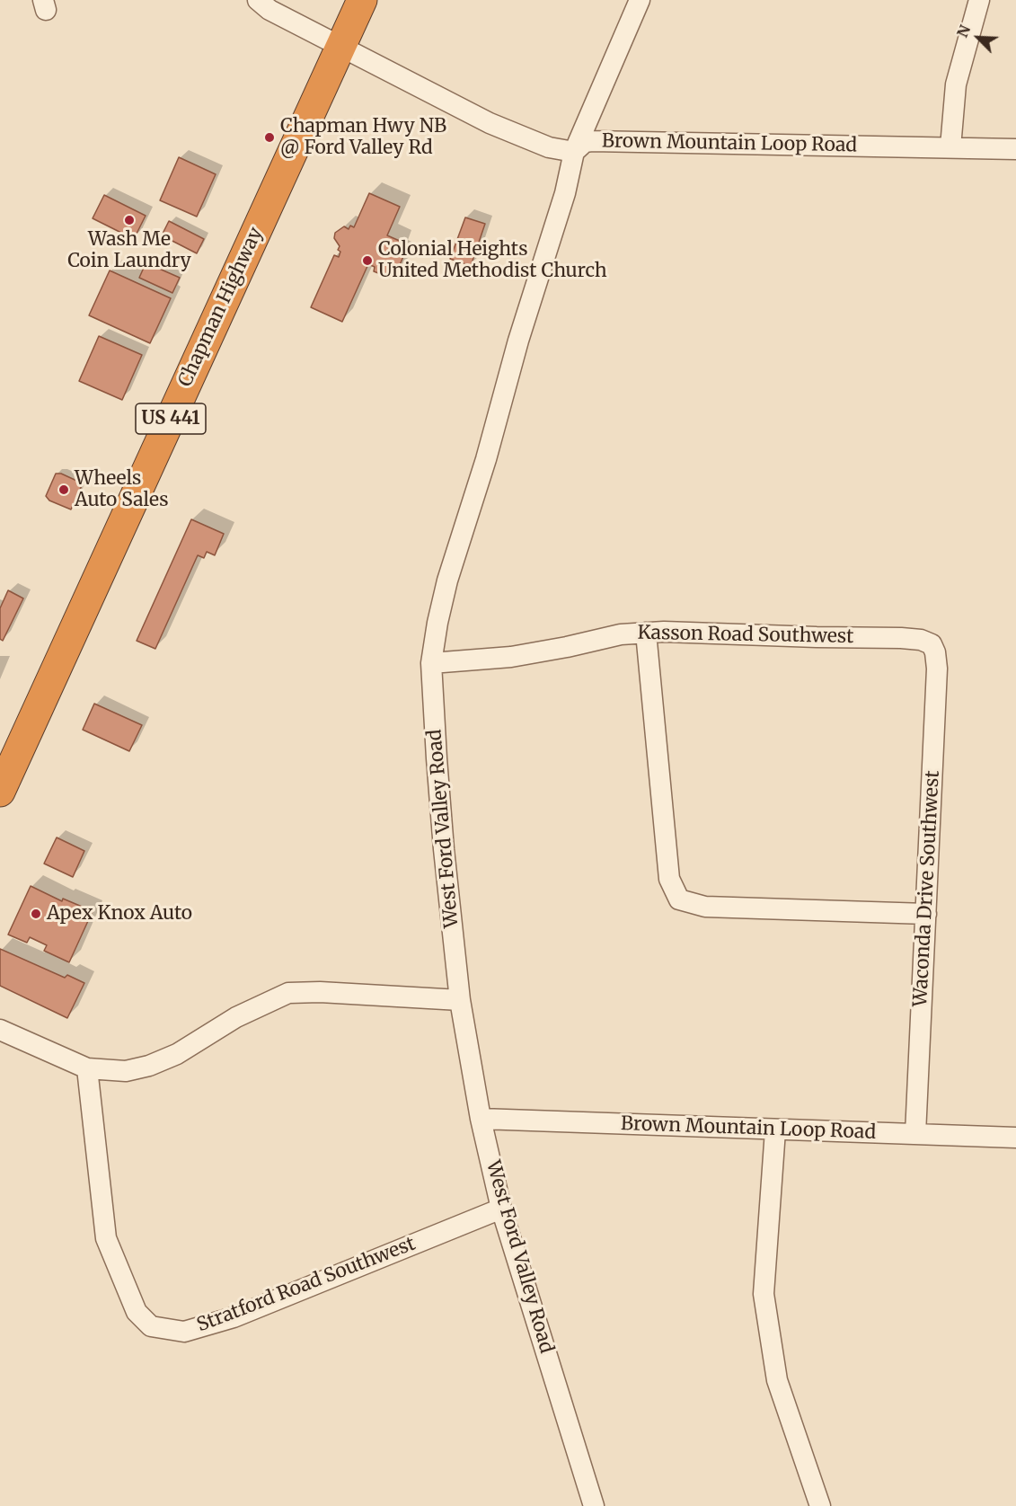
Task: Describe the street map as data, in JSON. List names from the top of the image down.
{
  "streets": {
    "highway": ["Chapman Highway", "US 441"],
    "street": [
      "Brown Mountain Loop Road",
      "Kasson Road Southwest",
      "West Ford Valley Road",
      "Waconda Drive Southwest",
      "Stratford Road Southwest"
    ]
  },
  "crossings": [
    ["Brown Mountain Loop Road", "Chapman Highway"],
    ["Brown Mountain Loop Road", "West Ford Valley Road"],
    ["Brown Mountain Loop Road", "Waconda Drive Southwest"],
    ["Kasson Road Southwest", "West Ford Valley Road"],
    ["Kasson Road Southwest", "Waconda Drive Southwest"],
    ["West Ford Valley Road", "Stratford Road Southwest"]
  ],
  "places": [
    "Chapman Hwy NB @ Ford Valley Rd",
    "Wash Me Coin Laundry",
    "Colonial Heights United Methodist Church",
    "Wheels Auto Sales",
    "Apex Knox Auto"
  ],
  "north": "top left"
}
